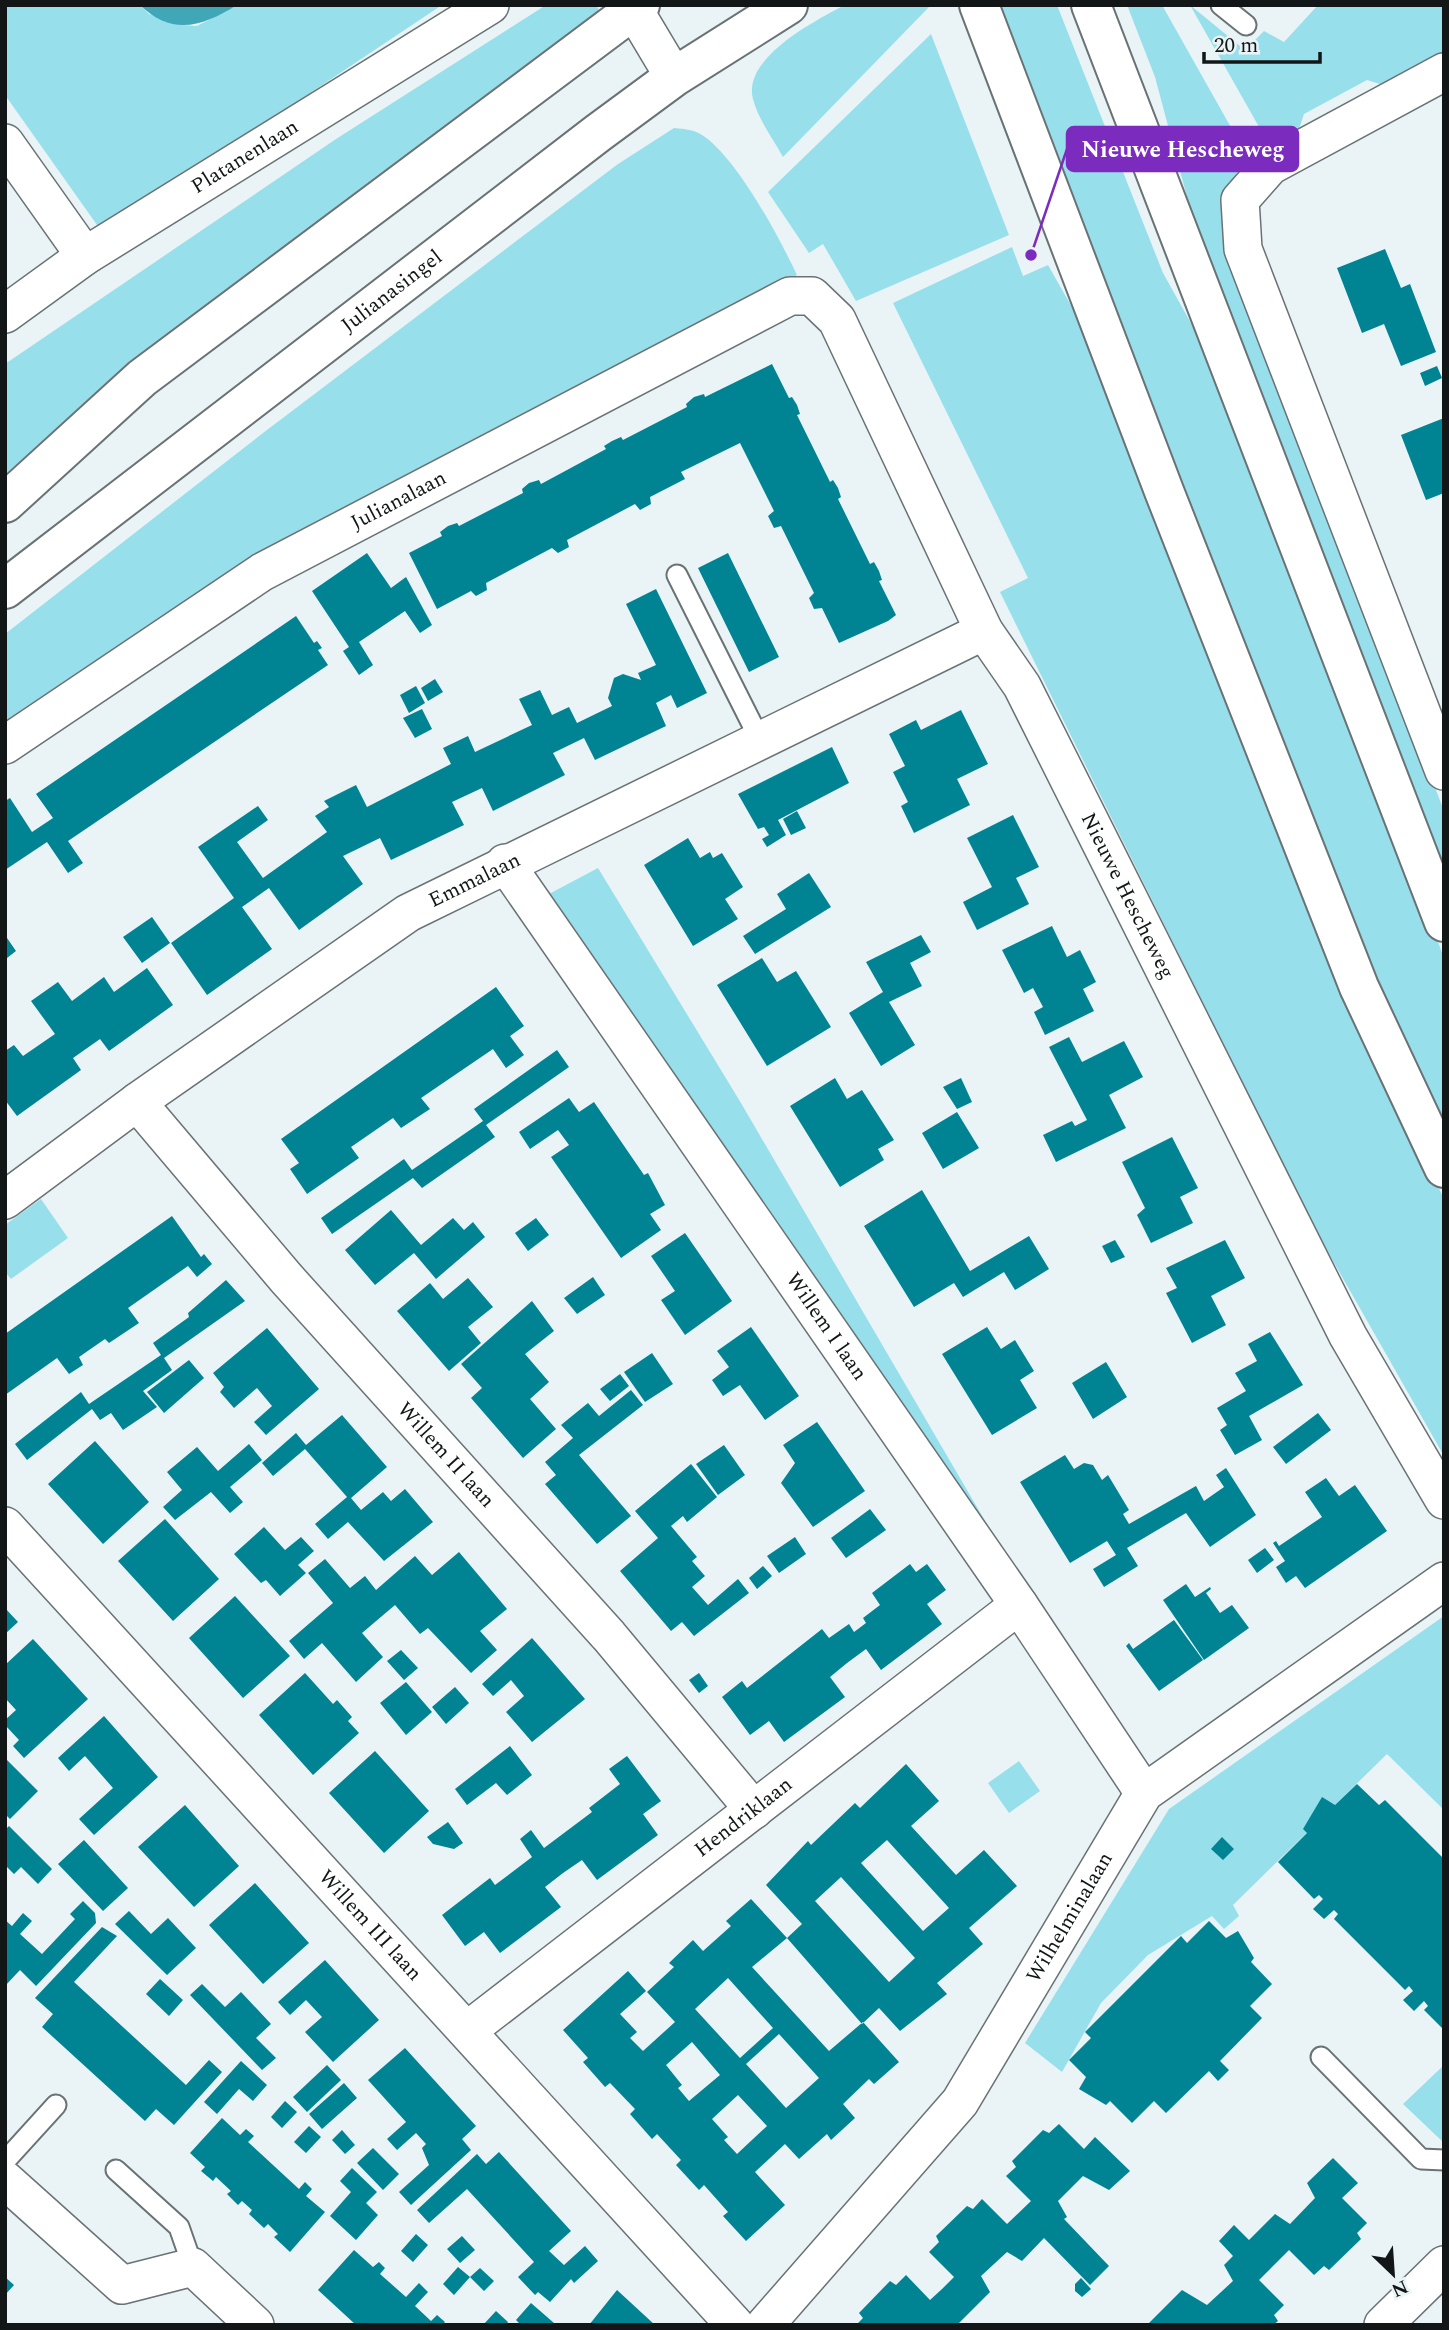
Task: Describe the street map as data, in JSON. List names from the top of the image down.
{
  "streets": {
    "street": [
      "Platanenlaan",
      "Julianasingel",
      "Julianalaan",
      "Emmalaan",
      "Nieuwe Hescheweg",
      "Willem I laan",
      "Willem II laan",
      "Hendriklaan",
      "Wilhelminalaan",
      "Willem III laan"
    ]
  },
  "crossings": [
    ["Julianalaan", "Nieuwe Hescheweg"],
    ["Emmalaan", "Nieuwe Hescheweg"],
    ["Emmalaan", "Willem I laan"],
    ["Emmalaan", "Willem II laan"],
    ["Willem I laan", "Hendriklaan"],
    ["Willem I laan", "Wilhelminalaan"],
    ["Willem II laan", "Hendriklaan"],
    ["Hendriklaan", "Willem III laan"]
  ],
  "places": ["Nieuwe Hescheweg"],
  "scale_bar": "20 m",
  "north": "bottom right"
}
